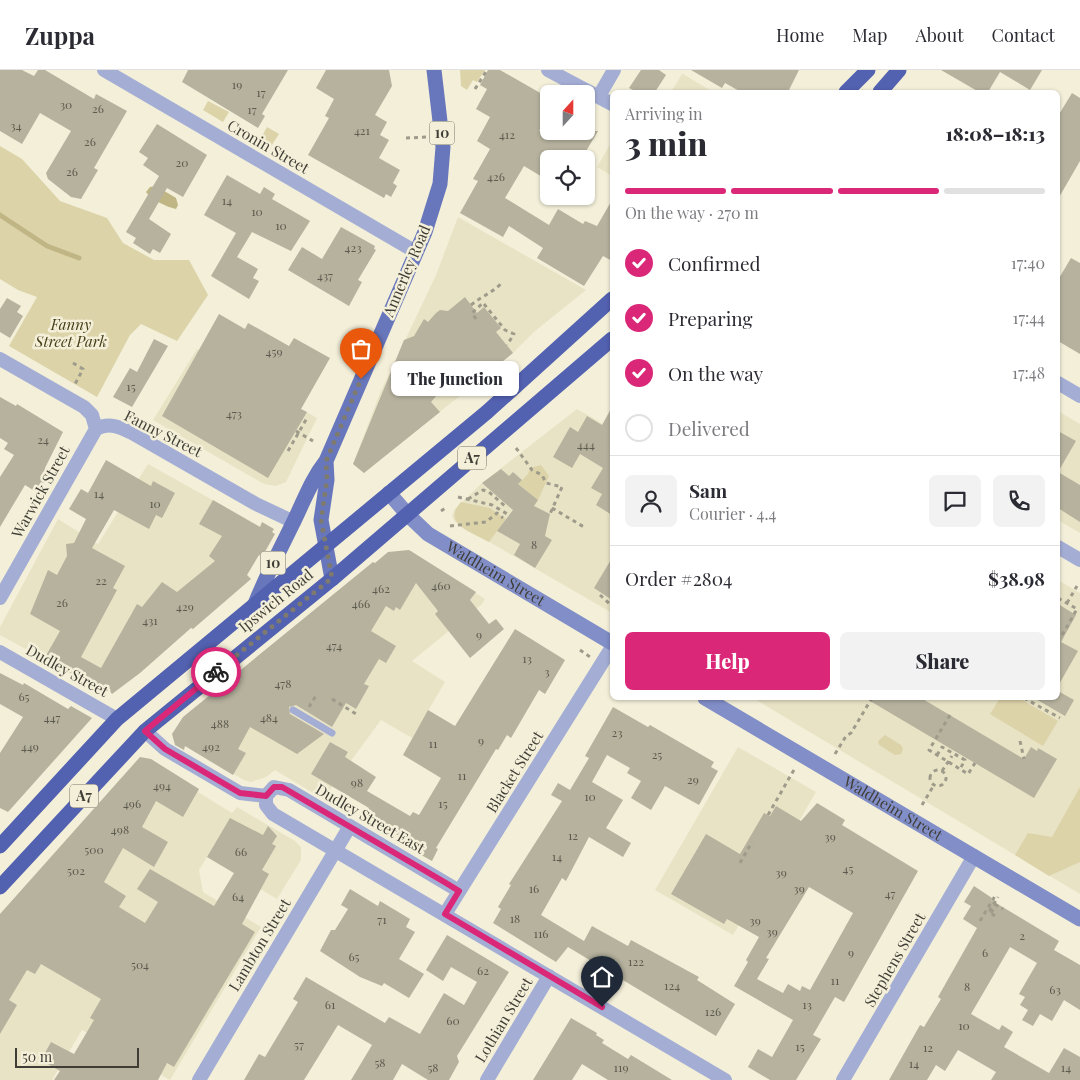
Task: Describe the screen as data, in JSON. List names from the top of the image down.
{
  "streets": {
    "highway": ["A7", "Ipswich Road"],
    "main road": ["10", "Annerley Road"],
    "street": [
      "Cronin Street",
      "Fanny Street",
      "Warwick Street",
      "Waldheim Street",
      "Dudley Street",
      "Blacket Street",
      "Dudley Street East",
      "Lambton Street",
      "Stephens Street",
      "Lothian Street"
    ]
  },
  "crossings": [
    ["Cronin Street", "Annerley Road"],
    ["Annerley Road", "Fanny Street"],
    ["Annerley Road", "Ipswich Road"],
    ["Fanny Street", "Warwick Street"],
    ["Waldheim Street", "Ipswich Road"],
    ["Waldheim Street", "Stephens Street"],
    ["Ipswich Road", "Dudley Street"],
    ["Ipswich Road", "Dudley Street East"],
    ["Blacket Street", "Dudley Street East"],
    ["Dudley Street East", "Lambton Street"]
  ],
  "parks": ["Fanny Street Park"],
  "places": ["The Junction"],
  "house_numbers": [
    "19",
    "17",
    "30",
    "26",
    "17",
    "34",
    "421",
    "412",
    "26",
    "20",
    "26",
    "426",
    "14",
    "10",
    "10",
    "423",
    "437",
    "459",
    "15",
    "473",
    "24",
    "444",
    "14",
    "10",
    "8",
    "22",
    "460",
    "462",
    "26",
    "466",
    "429",
    "431",
    "9",
    "474",
    "13",
    "3",
    "478",
    "65",
    "447",
    "484",
    "488",
    "23",
    "9",
    "11",
    "449",
    "492",
    "25",
    "11",
    "29",
    "98",
    "494",
    "10",
    "496",
    "15",
    "498",
    "12",
    "39",
    "500",
    "66",
    "14",
    "45",
    "502",
    "39",
    "16",
    "39",
    "47",
    "64",
    "18",
    "71",
    "39",
    "39",
    "116",
    "2",
    "9",
    "6",
    "65",
    "122",
    "504",
    "62",
    "11",
    "124",
    "8",
    "63",
    "61",
    "13",
    "126",
    "60",
    "10",
    "57",
    "15",
    "12",
    "58",
    "14",
    "58",
    "119",
    "14"
  ],
  "scale_bar": "50 m",
  "north": "top",
  "page": {
    "header": "Zuppa",
    "nav": [
      "Home",
      "Map",
      "About",
      "Contact"
    ],
    "heading": ["3 min", "Arriving in", "18:08–18:13"],
    "panel": [
      "Sam",
      "Courier · 4.4",
      "Order #2804",
      "$38.98"
    ],
    "bar": "On the way · 270 m",
    "list": [
      ["Confirmed", "17:40"],
      ["Preparing", "17:44"],
      ["On the way", "17:48"],
      "Delivered"
    ],
    "bubble": "The Junction",
    "buttons": ["Help", "Share"],
    "scale": "50 m"
  }
}
